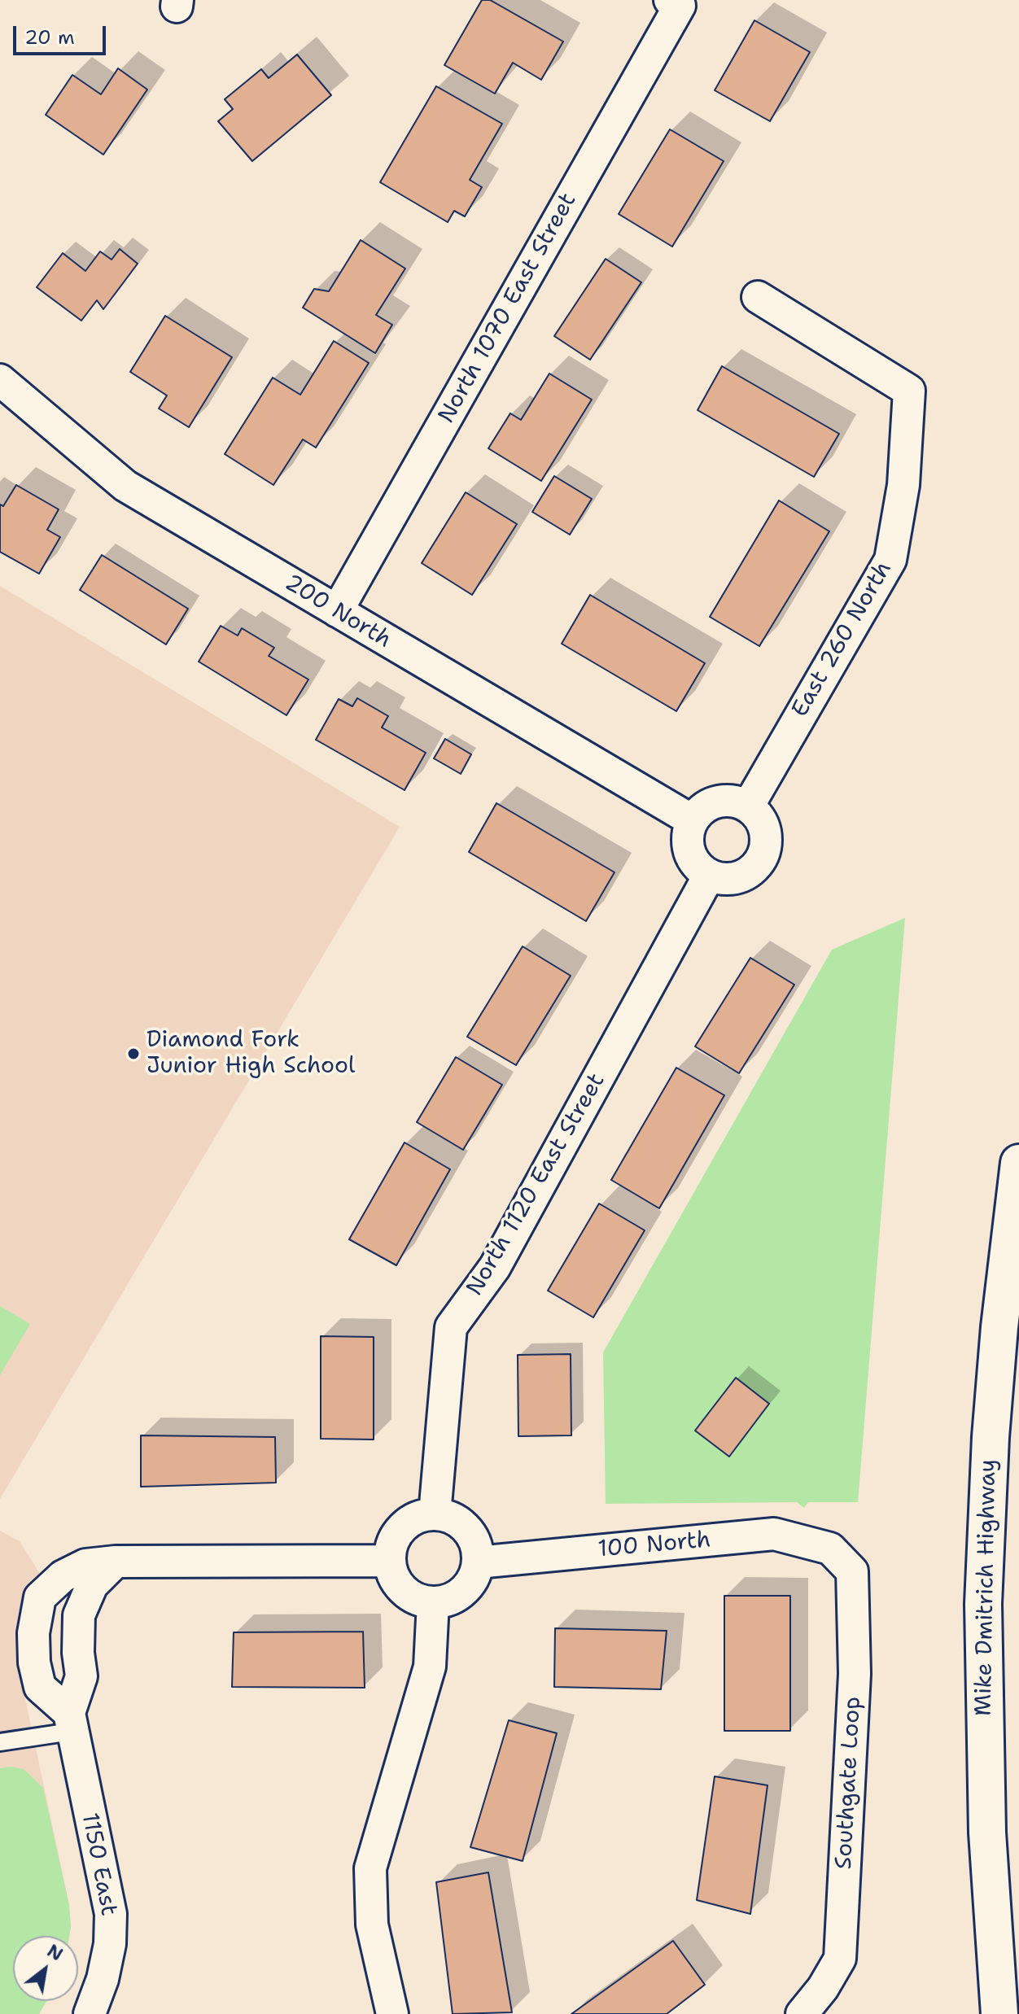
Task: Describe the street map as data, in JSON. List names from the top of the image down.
{
  "streets": {
    "highway": ["Mike Dmitrich Highway"],
    "street": [
      "North 1070 East Street",
      "200 North",
      "East 260 North",
      "North 1120 East Street",
      "100 North",
      "Southgate Loop",
      "1150 East"
    ]
  },
  "crossings": [
    ["North 1070 East Street", "200 North"],
    ["200 North", "East 260 North"],
    ["200 North", "North 1120 East Street"],
    ["East 260 North", "North 1120 East Street"],
    ["North 1120 East Street", "100 North"],
    ["100 North", "Southgate Loop"]
  ],
  "places": ["Diamond Fork Junior High School"],
  "scale_bar": "20 m",
  "north": "top right"
}
